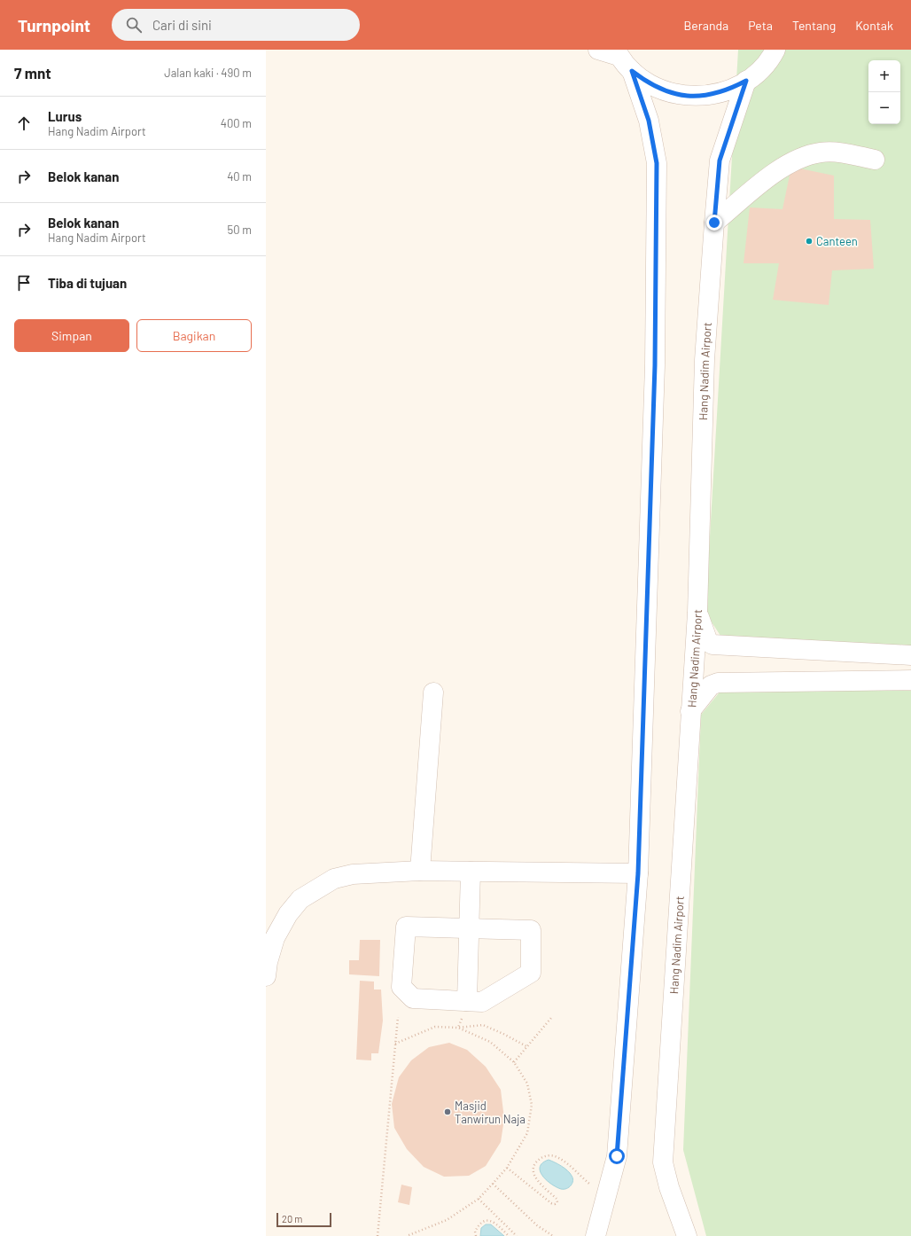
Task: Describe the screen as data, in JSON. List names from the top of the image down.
{
  "streets": {
    "street": ["Hang Nadim Airport"]
  },
  "places": ["Canteen", "Masjid Tanwirun Naja"],
  "scale_bar": "20 m",
  "page": {
    "header": "Turnpoint",
    "search": "Cari di sini",
    "nav": [
      "Beranda",
      "Peta",
      "Tentang",
      "Kontak"
    ],
    "heading": ["7 mnt", "Jalan kaki · 490 m"],
    "map_buttons": ["+", "−"],
    "list": [
      ["Lurus", "Hang Nadim Airport", "400 m"],
      ["Belok kanan", "40 m"],
      ["Belok kanan", "Hang Nadim Airport", "50 m"],
      "Tiba di tujuan"
    ],
    "buttons": ["Simpan", "Bagikan"],
    "scale": "20 m"
  }
}
